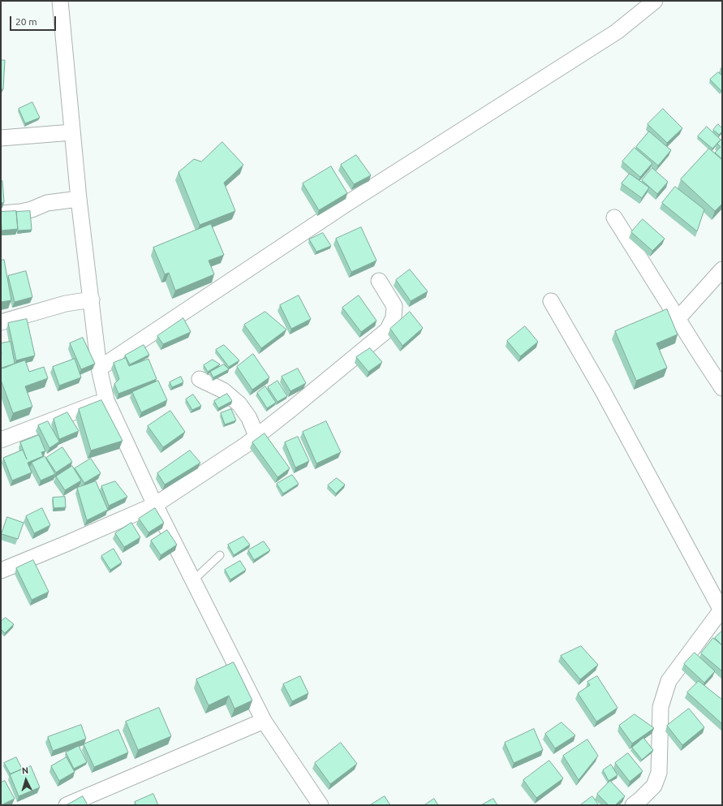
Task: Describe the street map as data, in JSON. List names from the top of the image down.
{
  "scale_bar": "20 m",
  "north": "top"
}
